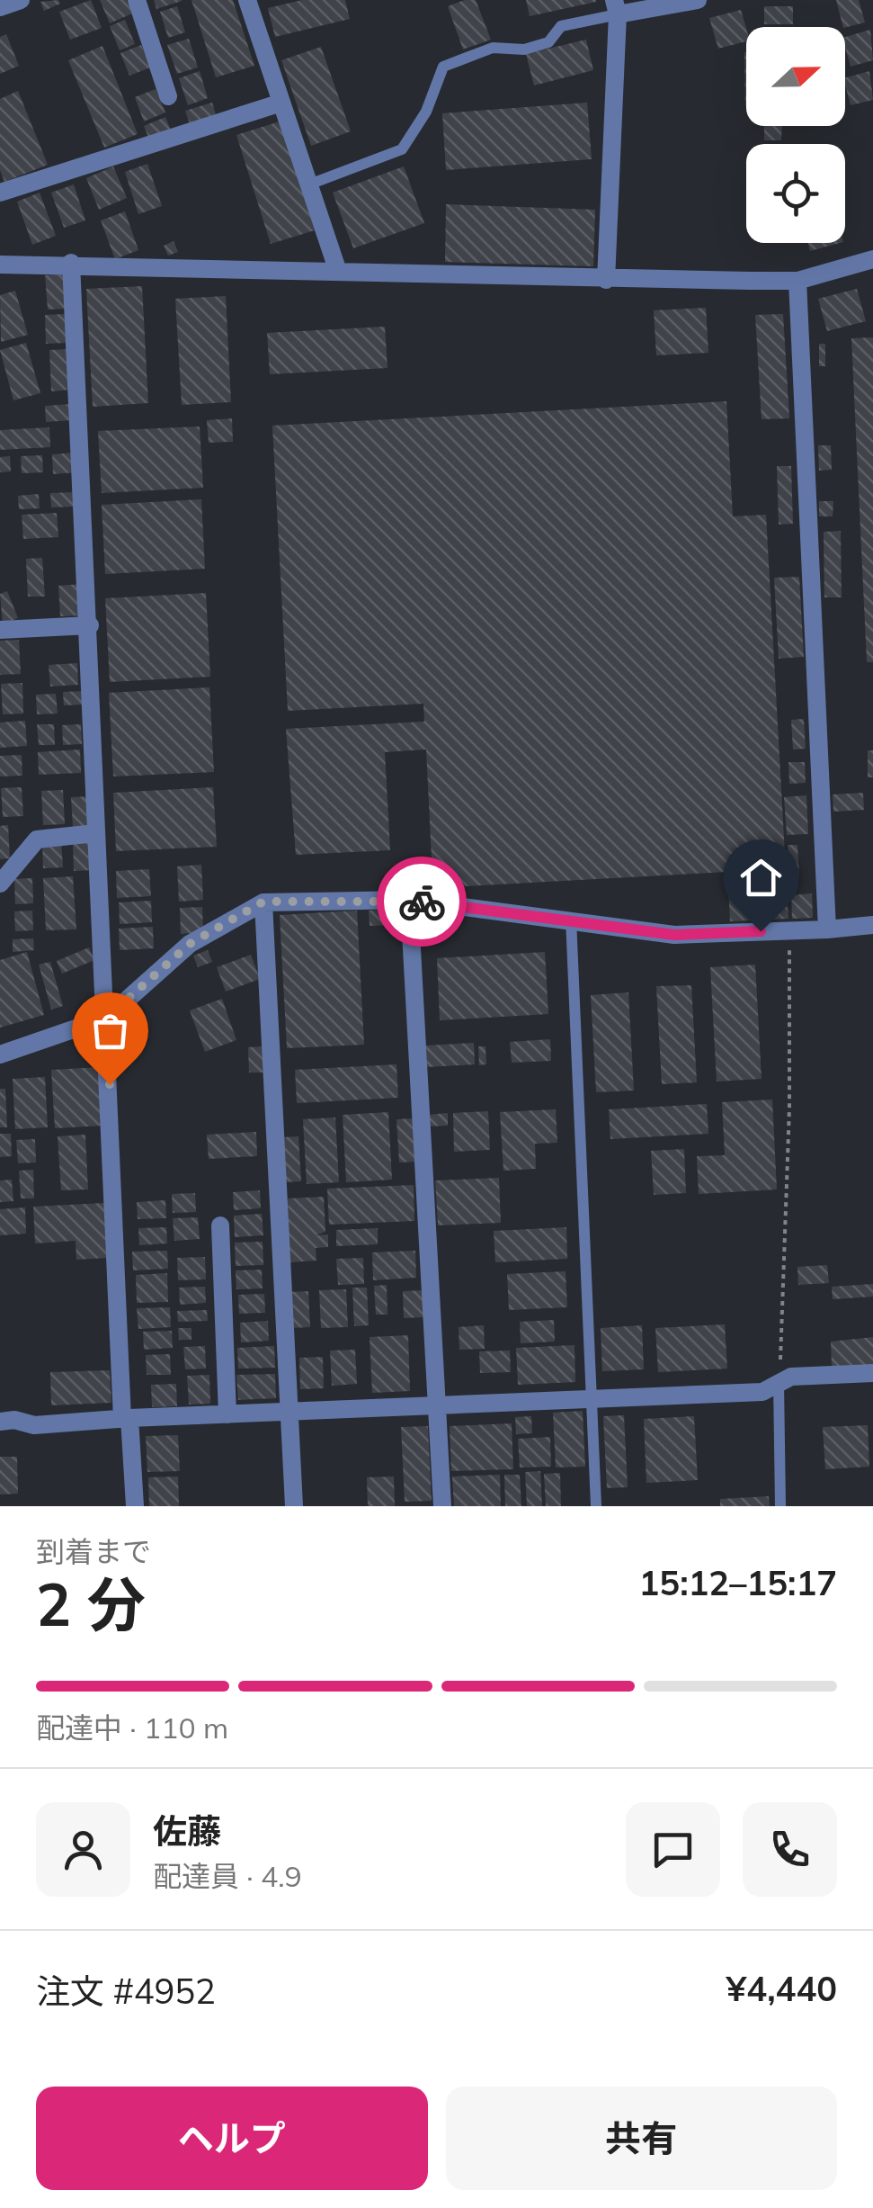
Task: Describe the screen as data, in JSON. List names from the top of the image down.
{
  "north": "right",
  "page": {
    "heading": ["2 分", "到着まで", "15:12–15:17"],
    "panel": [
      "佐藤",
      "配達員 · 4.9",
      "注文 #4952",
      "¥4,440"
    ],
    "bar": "配達中 · 110 m",
    "buttons": ["ヘルプ", "共有"]
  }
}
